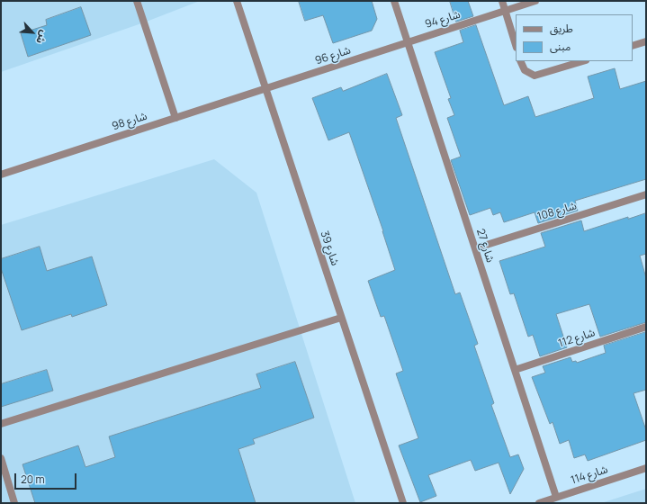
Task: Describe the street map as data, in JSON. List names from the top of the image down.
{
  "streets": {
    "street": [
      "شارع 94",
      "شارع 96",
      "شارع 98",
      "شارع 108",
      "شارع 27",
      "شارع 39",
      "شارع 112",
      "شارع 114"
    ]
  },
  "crossings": [
    ["شارع 94", "شارع 96"],
    ["شارع 94", "شارع 27"],
    ["شارع 96", "شارع 98"],
    ["شارع 96", "شارع 27"],
    ["شارع 96", "شارع 39"],
    ["شارع 98", "شارع 39"],
    ["شارع 108", "شارع 27"],
    ["شارع 27", "شارع 112"],
    ["شارع 27", "شارع 114"]
  ],
  "legend": ["طريق", "مبنى"],
  "scale_bar": "20 m",
  "north": "bottom right"
}
